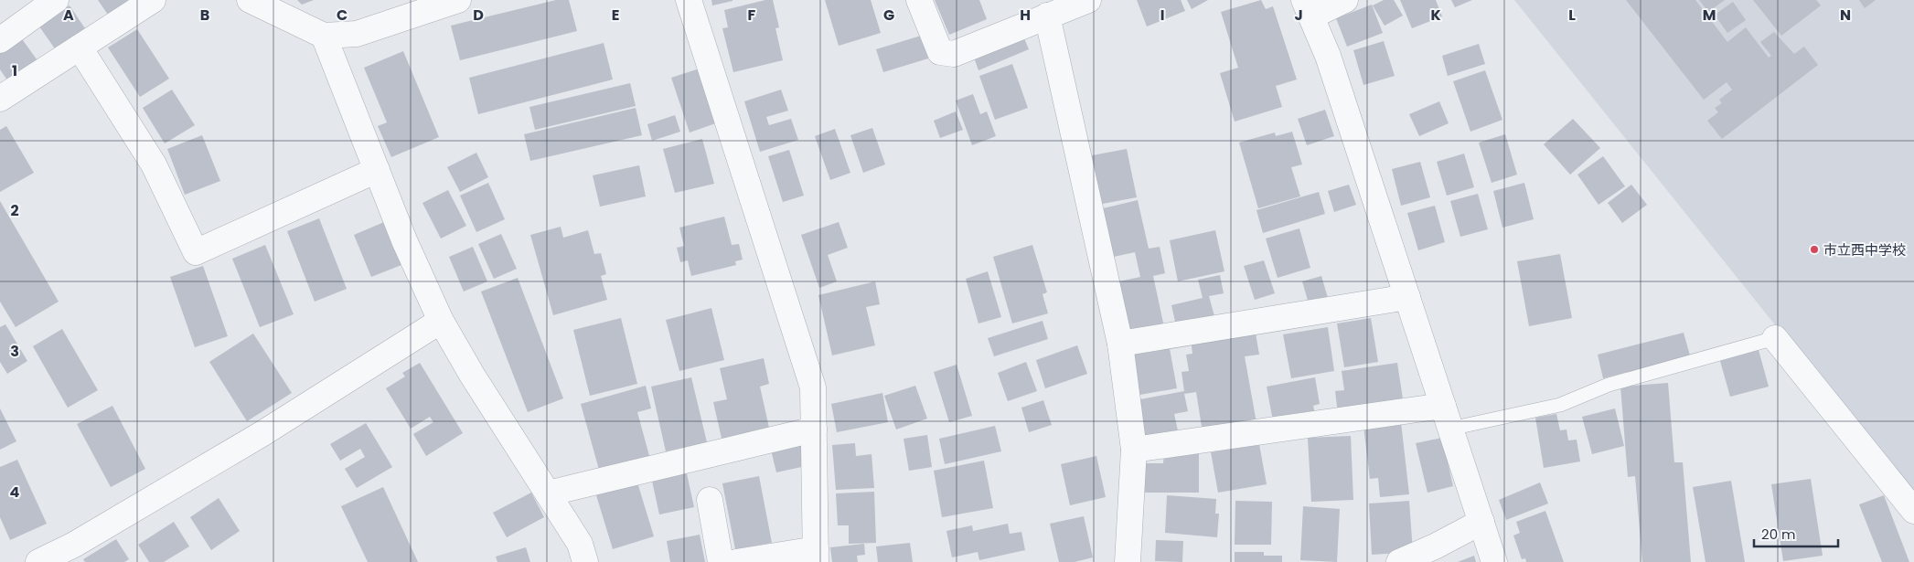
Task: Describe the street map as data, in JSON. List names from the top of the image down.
{
  "places": ["市立西中学校"],
  "scale_bar": "20 m",
  "grid": {
    "columns": [
      "A",
      "B",
      "C",
      "D",
      "E",
      "F",
      "G",
      "H",
      "I",
      "J",
      "K",
      "L",
      "M",
      "N"
    ],
    "rows": [
      "1",
      "2",
      "3",
      "4"
    ]
  }
}
